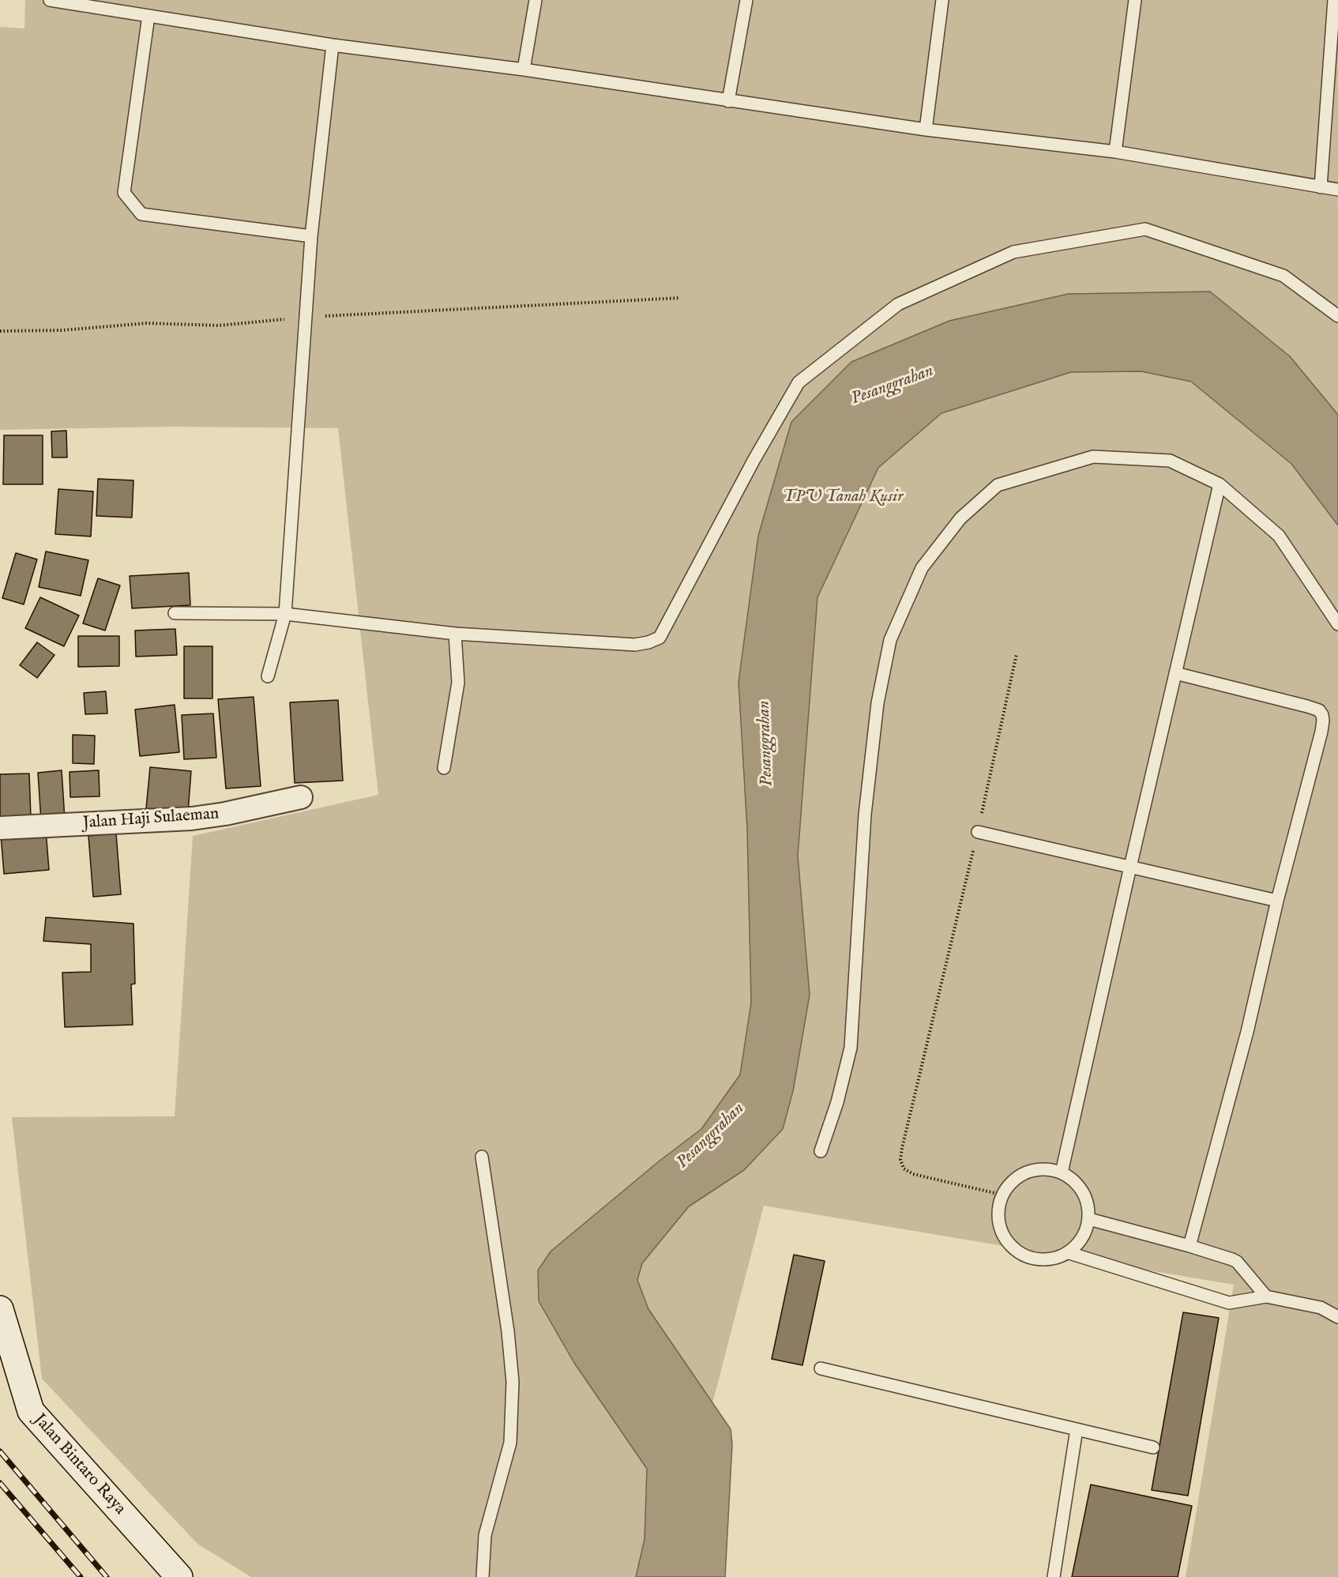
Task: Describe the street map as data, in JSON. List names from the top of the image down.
{
  "streets": {
    "main road": ["Jalan Bintaro Raya"],
    "street": ["Jalan Haji Sulaeman"]
  },
  "water": ["Pesanggrahan"],
  "parks": ["TPU Tanah Kusir"]
}
